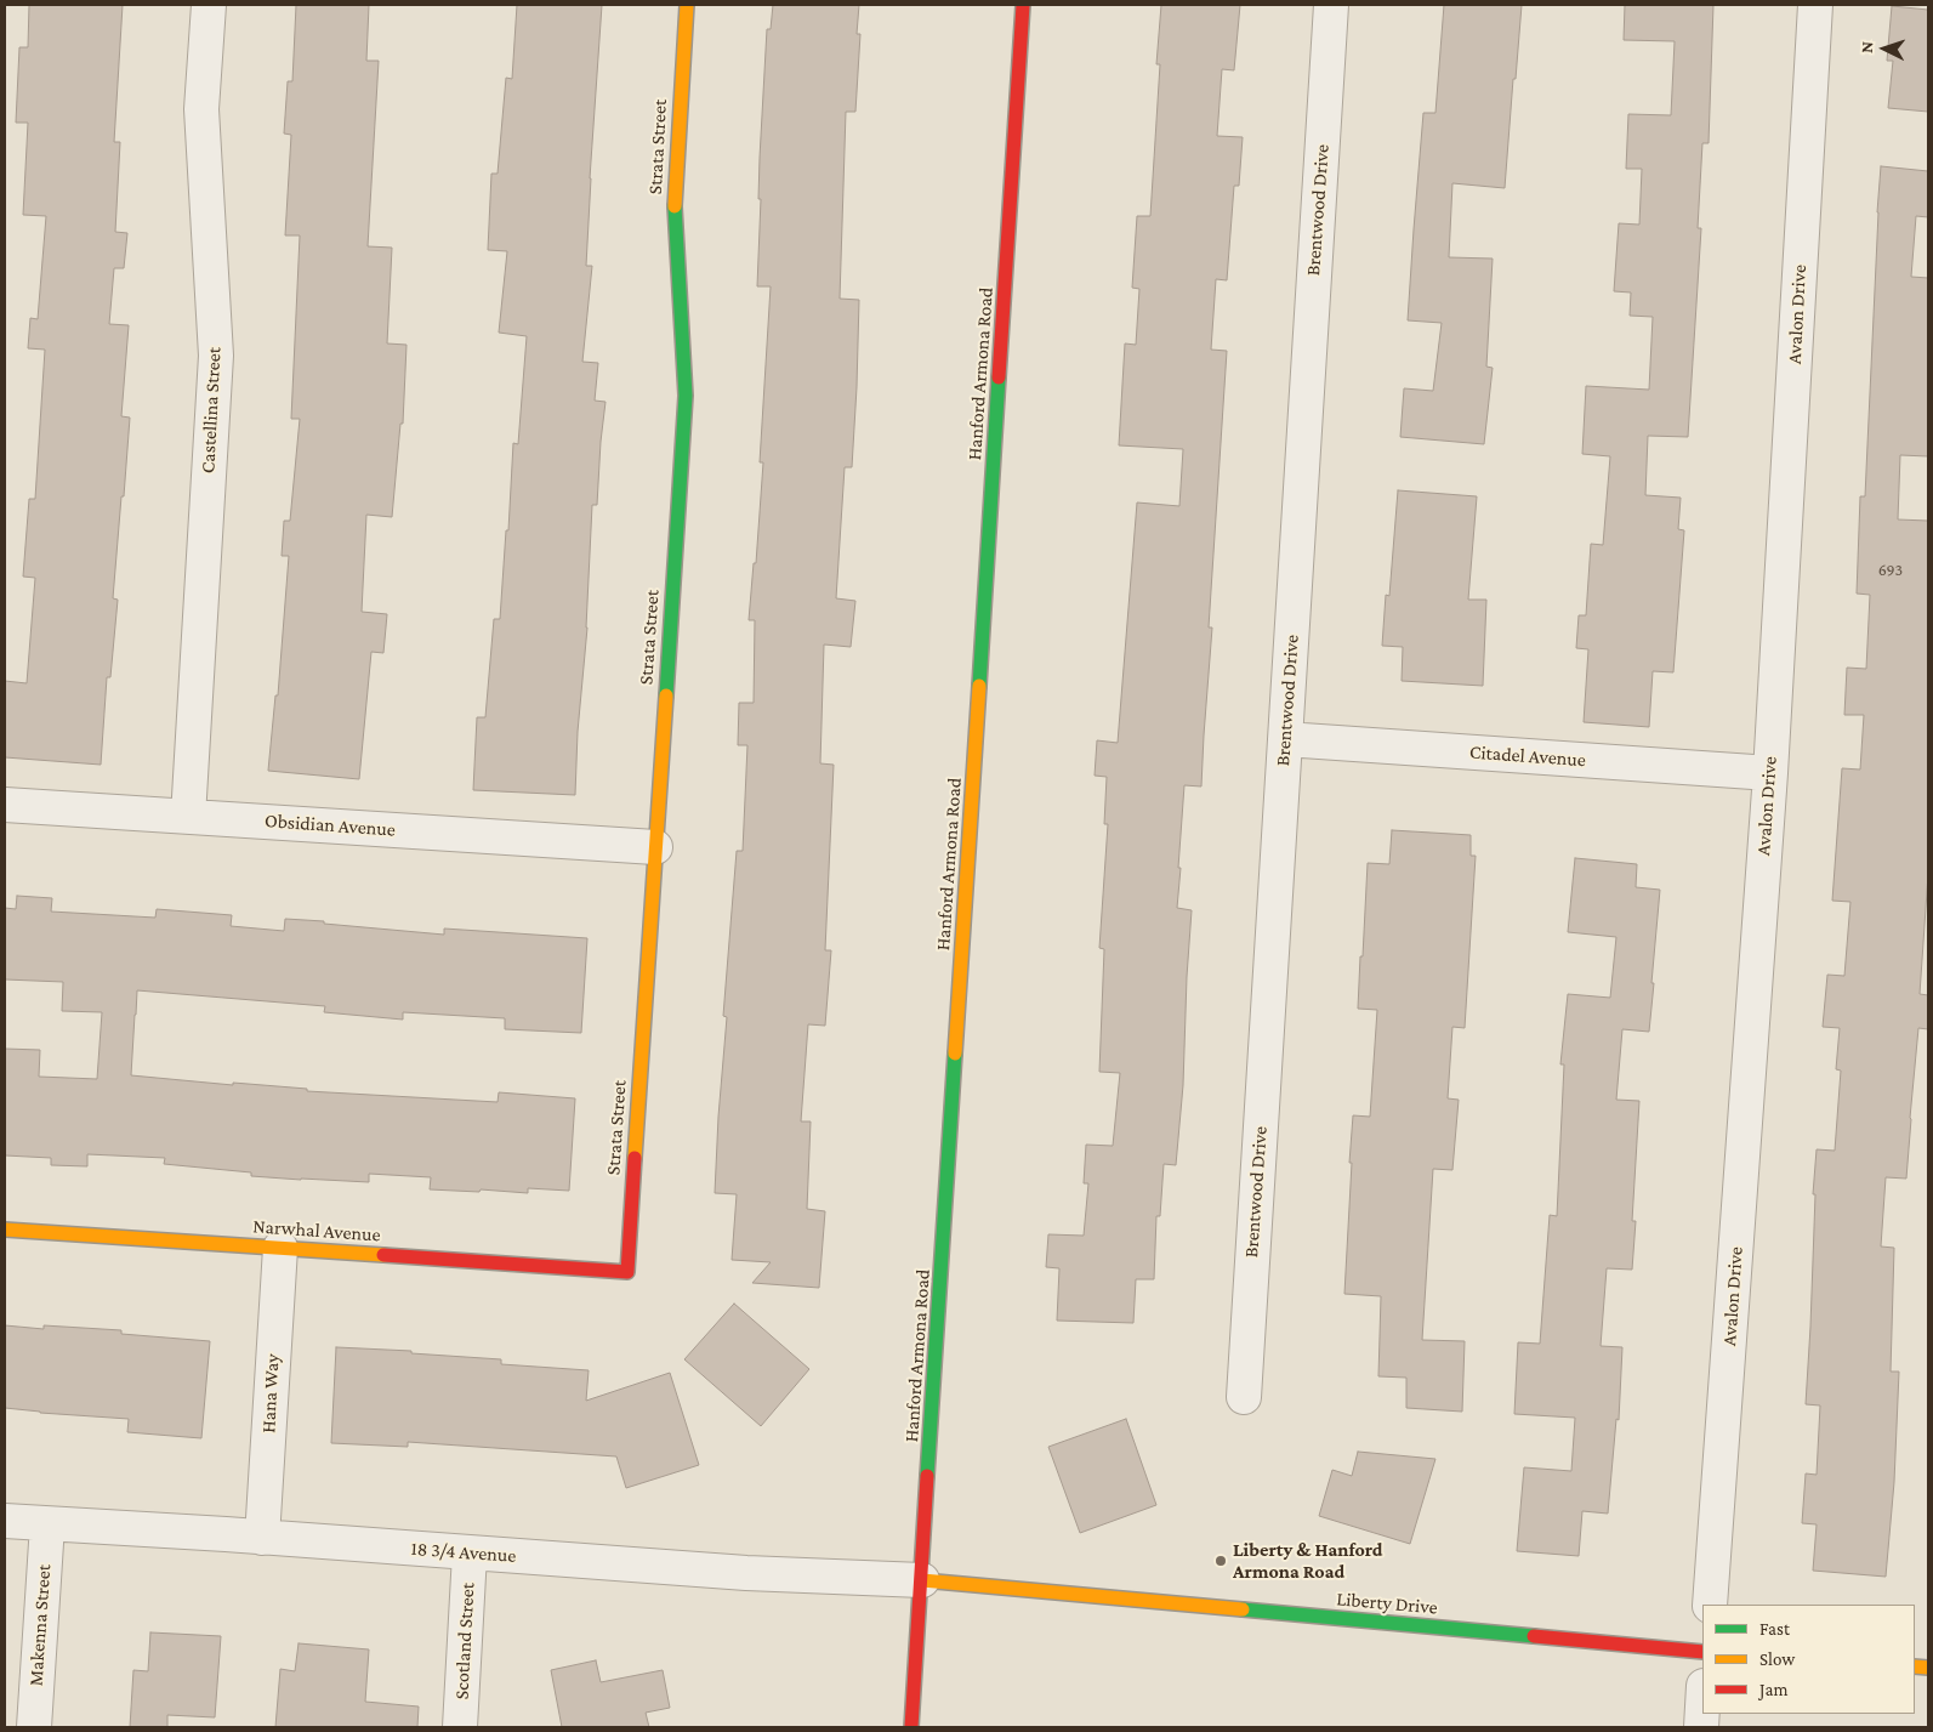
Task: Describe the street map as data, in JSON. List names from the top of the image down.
{
  "streets": {
    "street": [
      "Strata Street",
      "Brentwood Drive",
      "Avalon Drive",
      "Hanford Armona Road",
      "Castellina Street",
      "Citadel Avenue",
      "Obsidian Avenue",
      "Narwhal Avenue",
      "Hana Way",
      "18 3/4 Avenue",
      "Liberty Drive",
      "Makenna Street",
      "Scotland Street"
    ]
  },
  "crossings": [
    ["Strata Street", "Obsidian Avenue"],
    ["Strata Street", "Narwhal Avenue"],
    ["Brentwood Drive", "Citadel Avenue"],
    ["Avalon Drive", "Citadel Avenue"],
    ["Hanford Armona Road", "18 3/4 Avenue"],
    ["Hanford Armona Road", "Liberty Drive"],
    ["Castellina Street", "Obsidian Avenue"],
    ["Narwhal Avenue", "Hana Way"],
    ["Hana Way", "18 3/4 Avenue"],
    ["18 3/4 Avenue", "Liberty Drive"],
    ["18 3/4 Avenue", "Makenna Street"],
    ["18 3/4 Avenue", "Scotland Street"]
  ],
  "places": ["Liberty & Hanford Armona Road"],
  "house_numbers": ["693"],
  "legend": ["Fast", "Slow", "Jam"],
  "north": "left"
}
